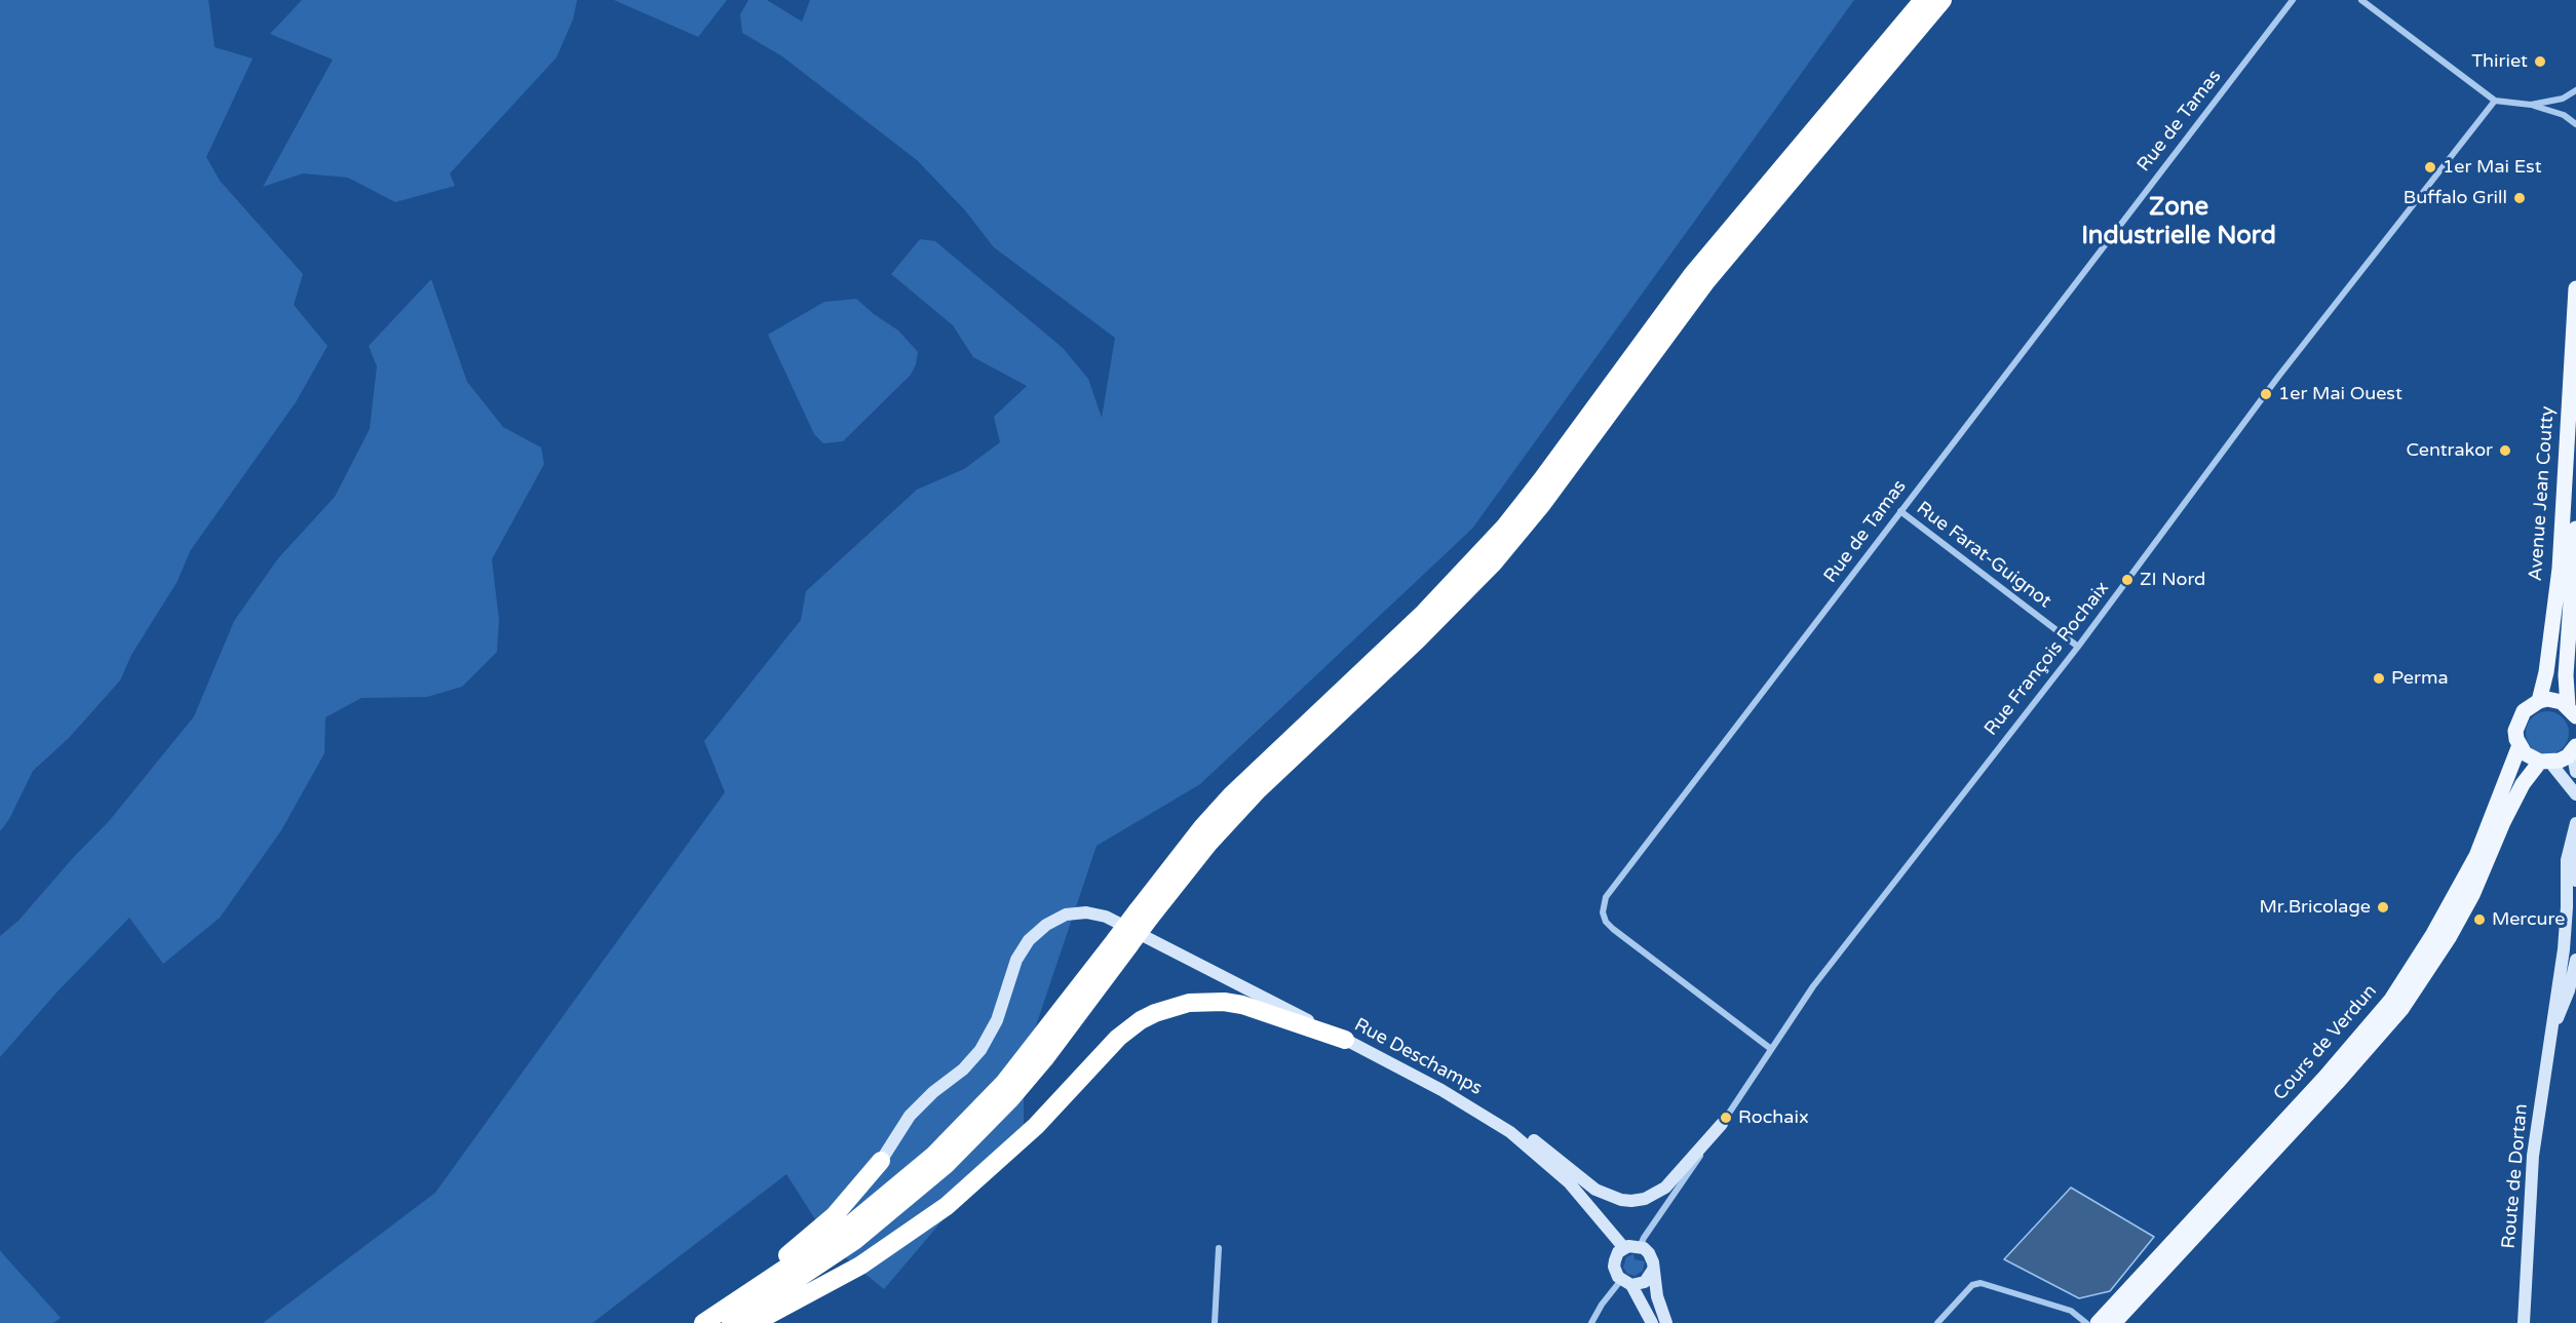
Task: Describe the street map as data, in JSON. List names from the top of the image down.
{
  "streets": {
    "main road": [
      "Avenue Jean Coutty",
      "Cours de Verdun",
      "Rue Deschamps",
      "Route de Dortan"
    ],
    "street": ["Rue de Tamas", "Rue Farat-Guignot", "Rue François Rochaix"]
  },
  "crossings": [
    ["Rue de Tamas", "Rue Farat-Guignot"],
    ["Rue de Tamas", "Rue François Rochaix"],
    ["Avenue Jean Coutty", "Cours de Verdun"],
    ["Rue Farat-Guignot", "Rue François Rochaix"],
    ["Rue François Rochaix", "Rue Deschamps"]
  ],
  "districts": ["Zone Industrielle Nord"],
  "places": [
    "Thiriet",
    "1er Mai Est",
    "Buffalo Grill",
    "1er Mai Ouest",
    "Centrakor",
    "ZI Nord",
    "Perma",
    "Mr.Bricolage",
    "Mercure",
    "Rochaix"
  ]
}
